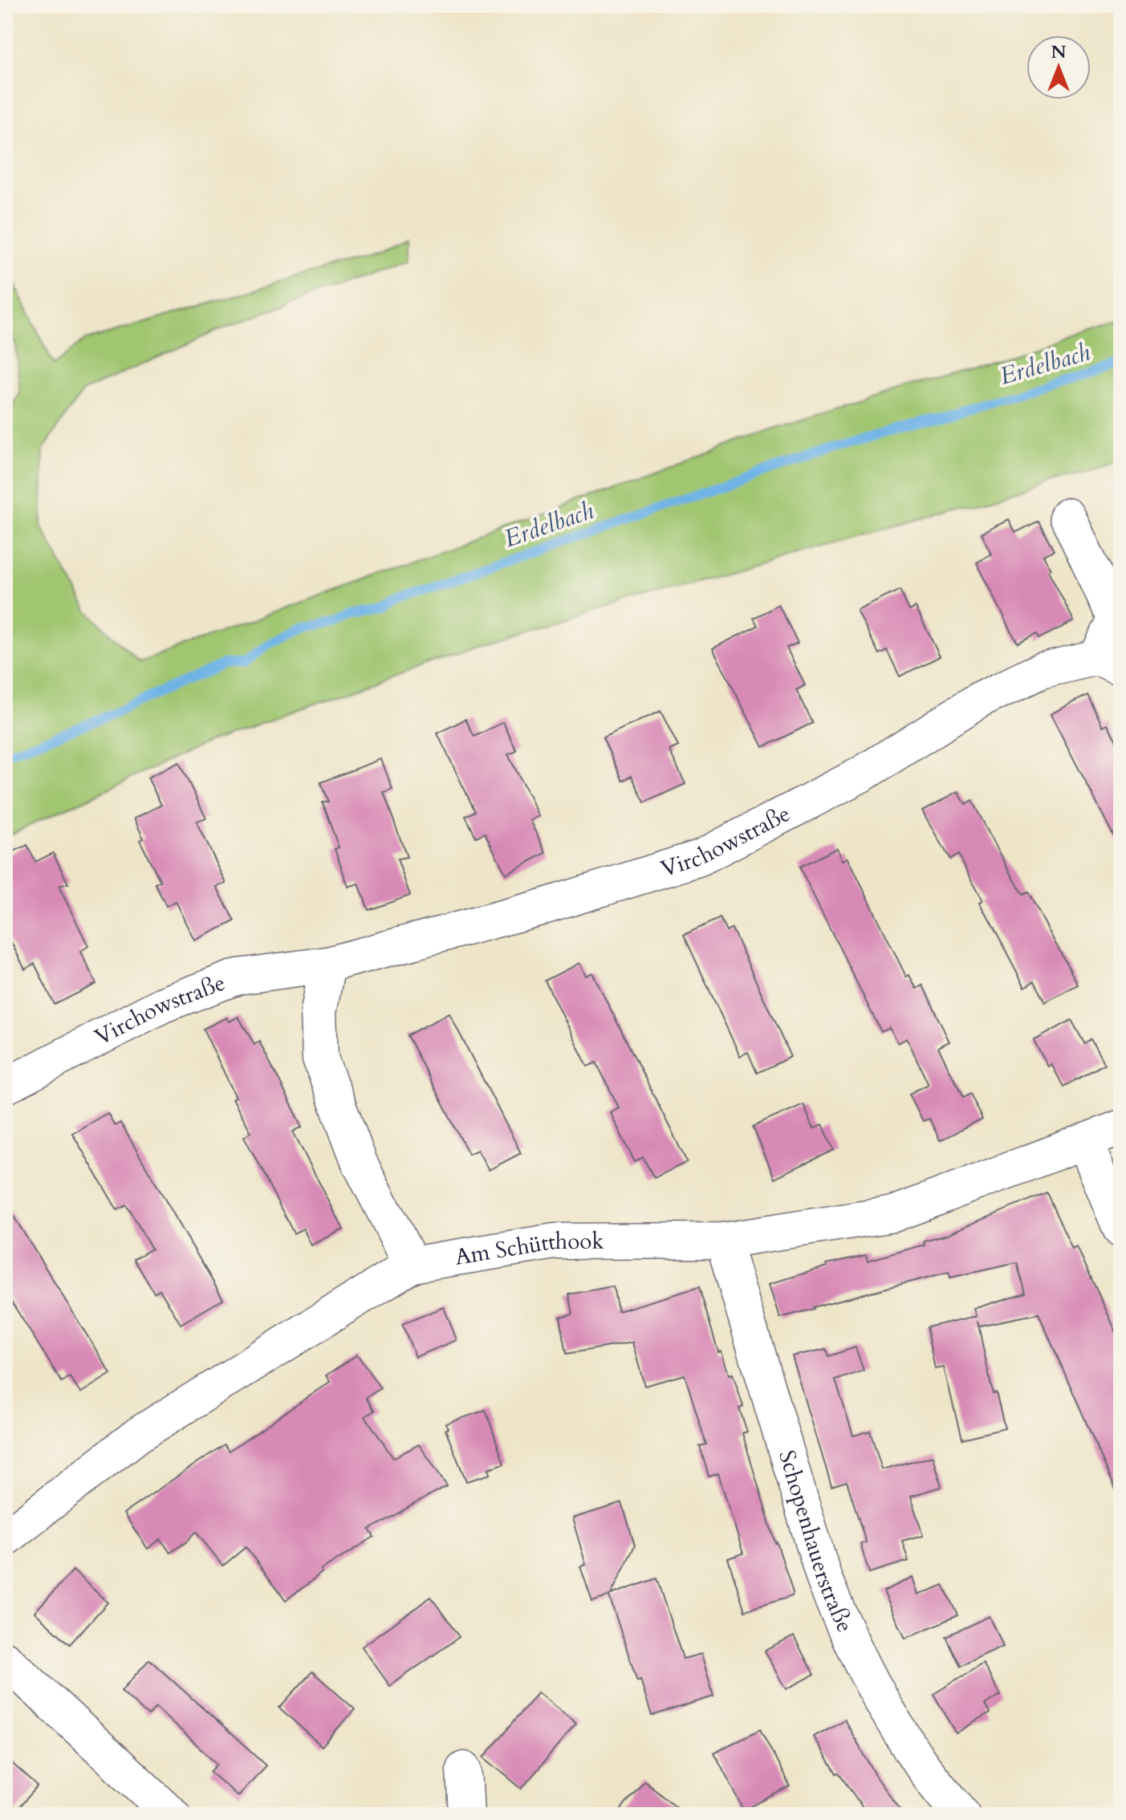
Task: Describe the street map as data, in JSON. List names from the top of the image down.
{
  "streets": {
    "street": ["Virchowstraße", "Am Schütthook", "Schopenhauerstraße"]
  },
  "crossings": [
    ["Am Schütthook", "Schopenhauerstraße"]
  ],
  "water": ["Erdelbach"],
  "north": "top"
}
